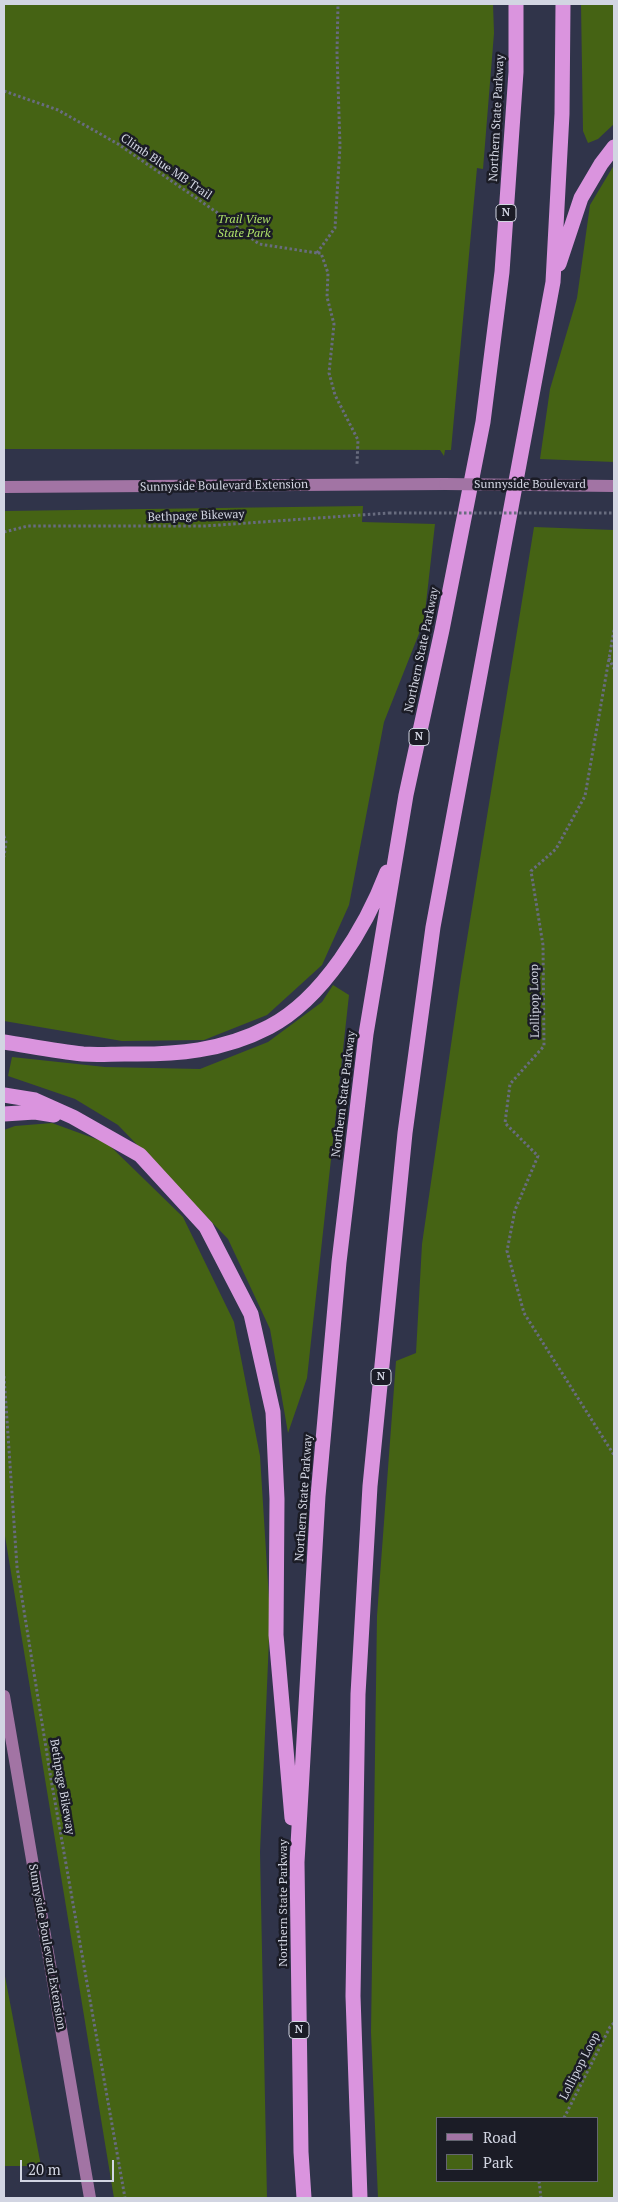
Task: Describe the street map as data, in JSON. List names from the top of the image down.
{
  "streets": {
    "highway": ["Northern State Parkway", "N"],
    "main road": ["Sunnyside Boulevard", "Sunnyside Boulevard Extension"],
    "path": ["Climb Blue MB Trail", "Bethpage Bikeway", "Lollipop Loop"]
  },
  "crossings": [
    ["Sunnyside Boulevard", "Sunnyside Boulevard Extension"]
  ],
  "parks": ["Trail View State Park"],
  "legend": ["Road", "Park"],
  "scale_bar": "20 m"
}
